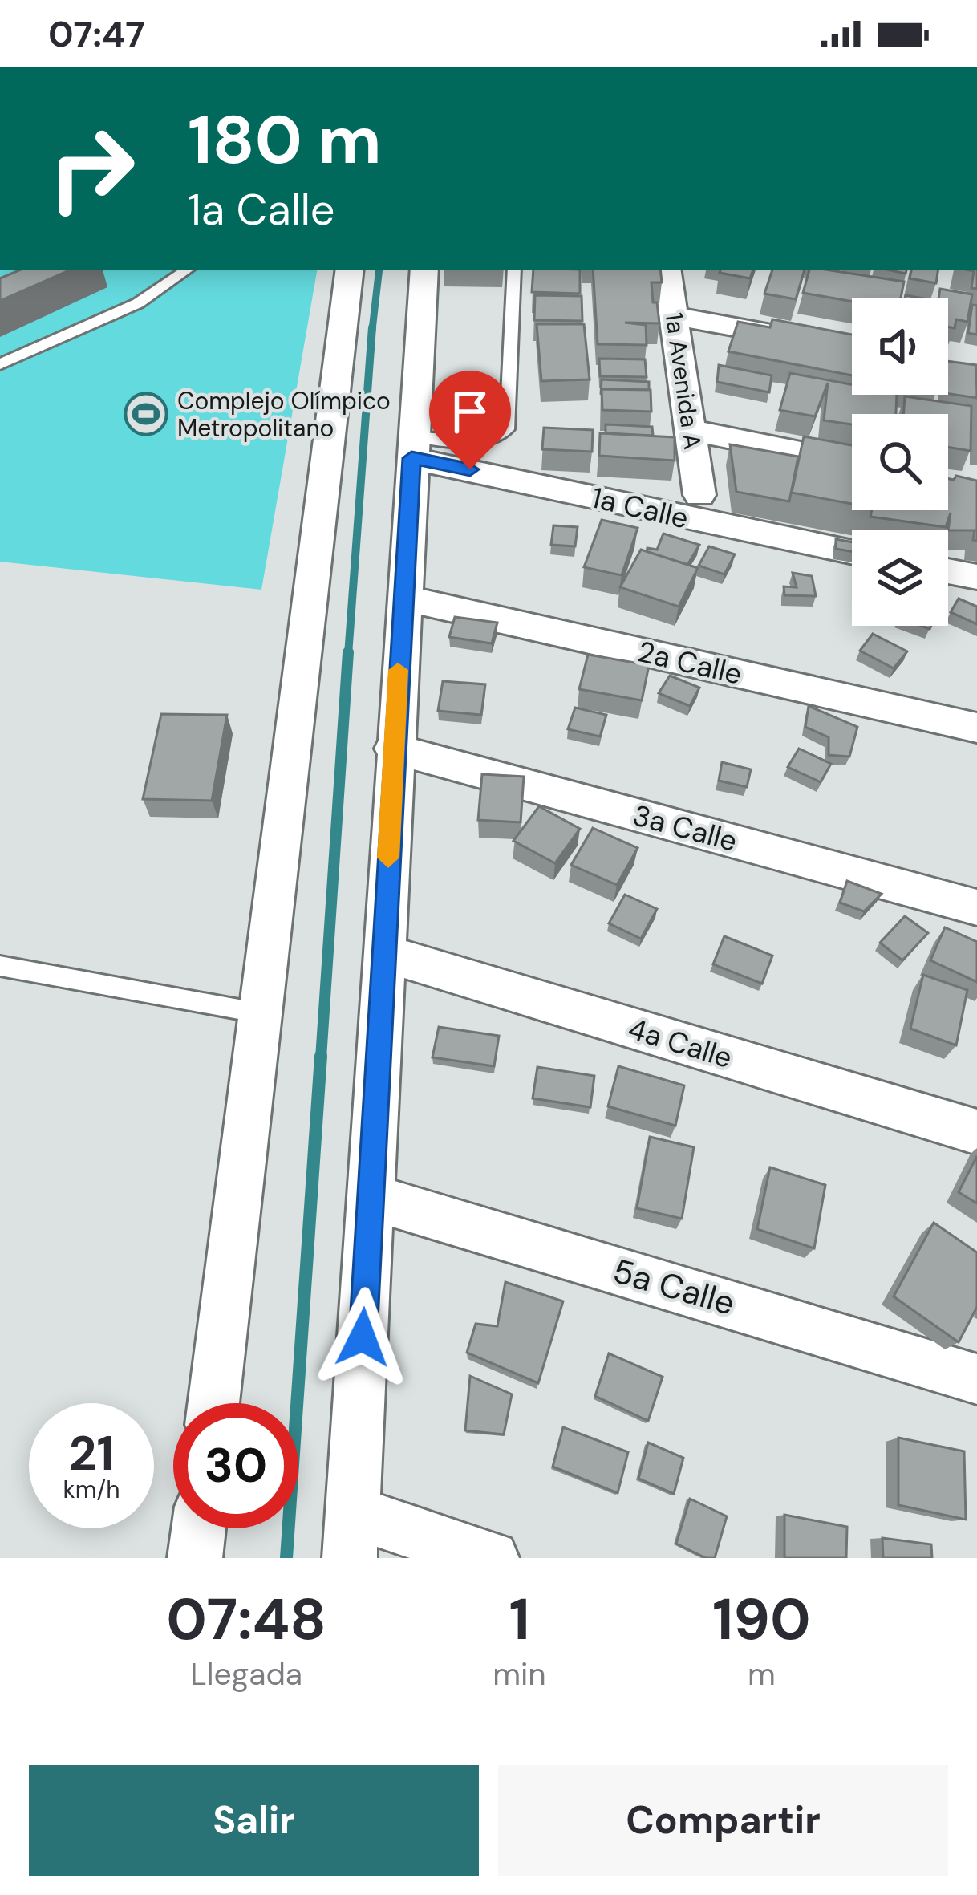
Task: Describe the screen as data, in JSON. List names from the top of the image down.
{
  "streets": {
    "street": [
      "1a Avenida A",
      "1a Calle",
      "2a Calle",
      "3a Calle",
      "4a Calle",
      "5a Calle"
    ]
  },
  "places": {
    "sports": ["Complejo Olímpico Metropolitano"]
  },
  "page": {
    "status": "07:47",
    "turn": ["180 m", "1a Calle"],
    "speed": "21 km/h",
    "limit": "30",
    "eta": [
      "07:48",
      "Llegada",
      "1",
      "min",
      "190",
      "m"
    ],
    "buttons": ["Salir", "Compartir"]
  }
}
